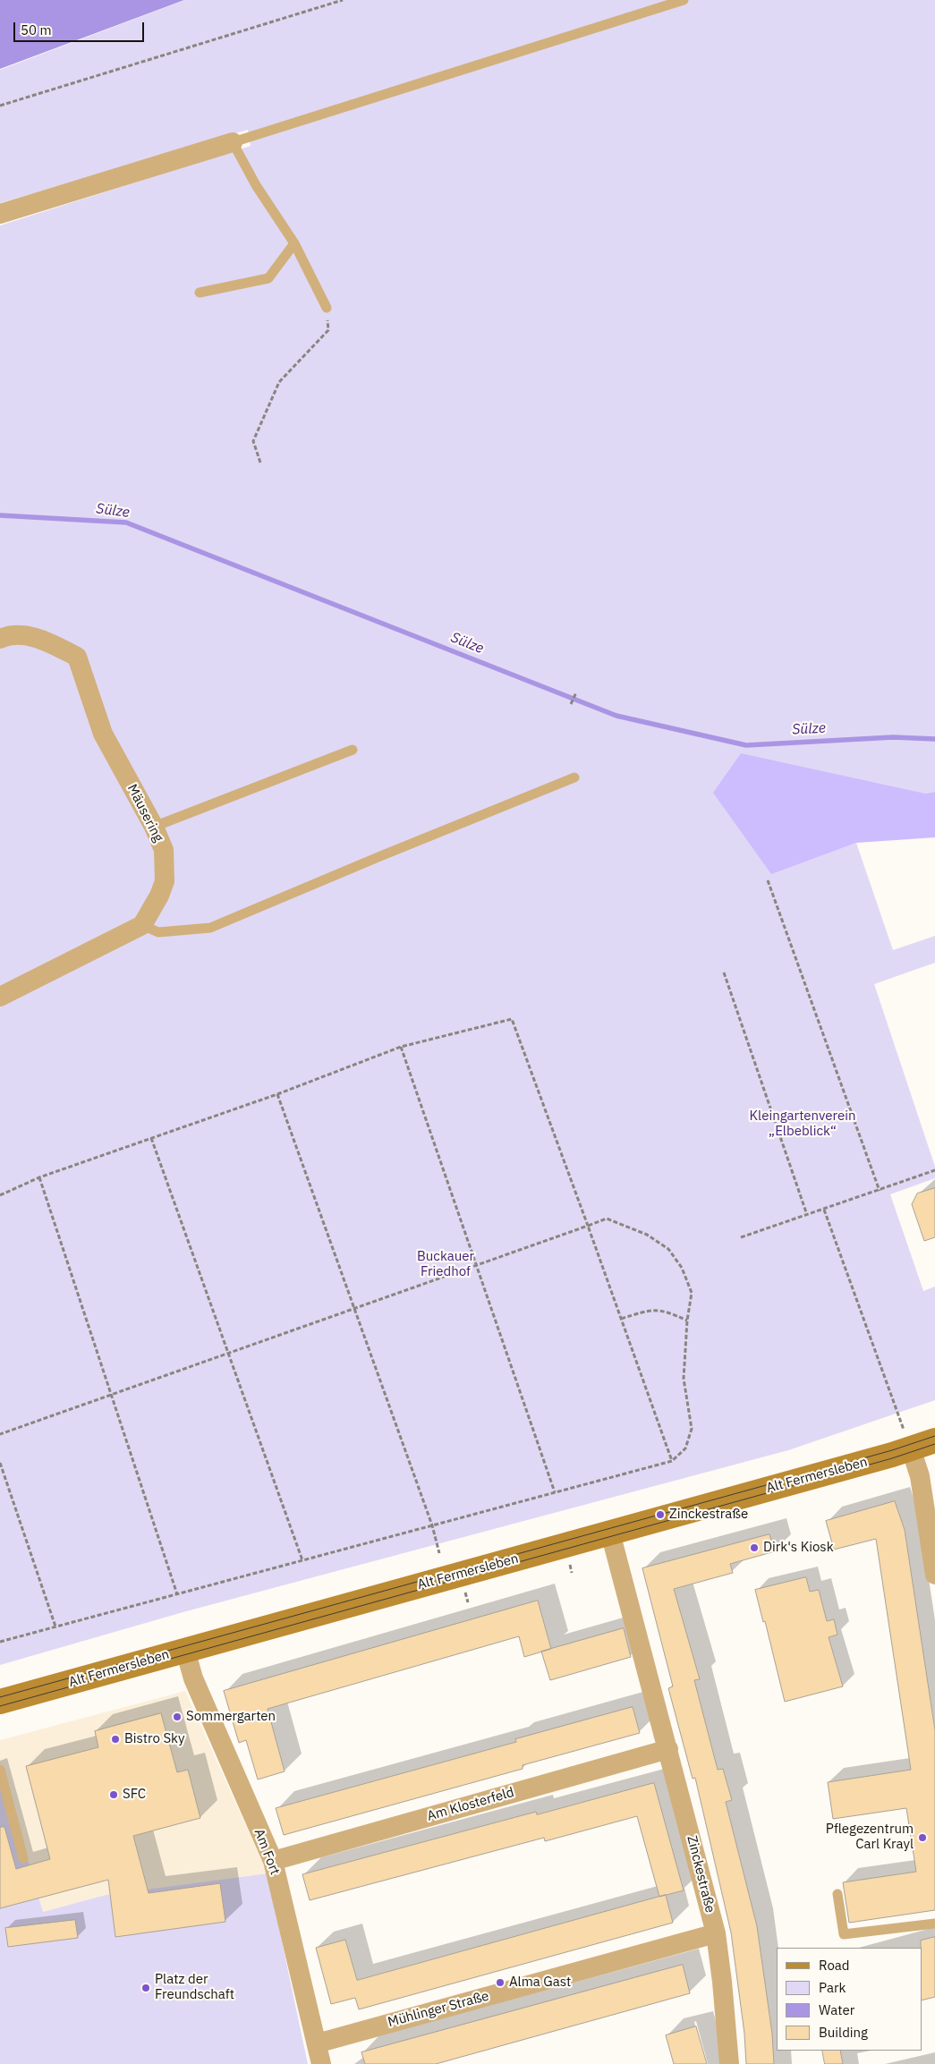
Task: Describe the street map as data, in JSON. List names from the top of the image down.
{
  "streets": {
    "main road": ["Alt Fermersleben"],
    "street": [
      "Mäusering",
      "Am Klosterfeld",
      "Am Fort",
      "Zinckestraße",
      "Mühlinger Straße"
    ]
  },
  "crossings": [
    ["Alt Fermersleben", "Am Fort"],
    ["Alt Fermersleben", "Zinckestraße"],
    ["Am Klosterfeld", "Am Fort"],
    ["Am Klosterfeld", "Zinckestraße"],
    ["Am Fort", "Mühlinger Straße"],
    ["Zinckestraße", "Mühlinger Straße"]
  ],
  "water": ["Sülze"],
  "parks": ["Kleingartenverein „Elbeblick“", "Buckauer Friedhof"],
  "places": [
    "Zinckestraße",
    "Dirk's Kiosk",
    "Sommergarten",
    "Bistro Sky",
    "SFC",
    "Pflegezentrum Carl Krayl",
    "Alma Gast",
    "Platz der Freundschaft"
  ],
  "legend": [
    "Road",
    "Park",
    "Water",
    "Building"
  ],
  "scale_bar": "50 m"
}
